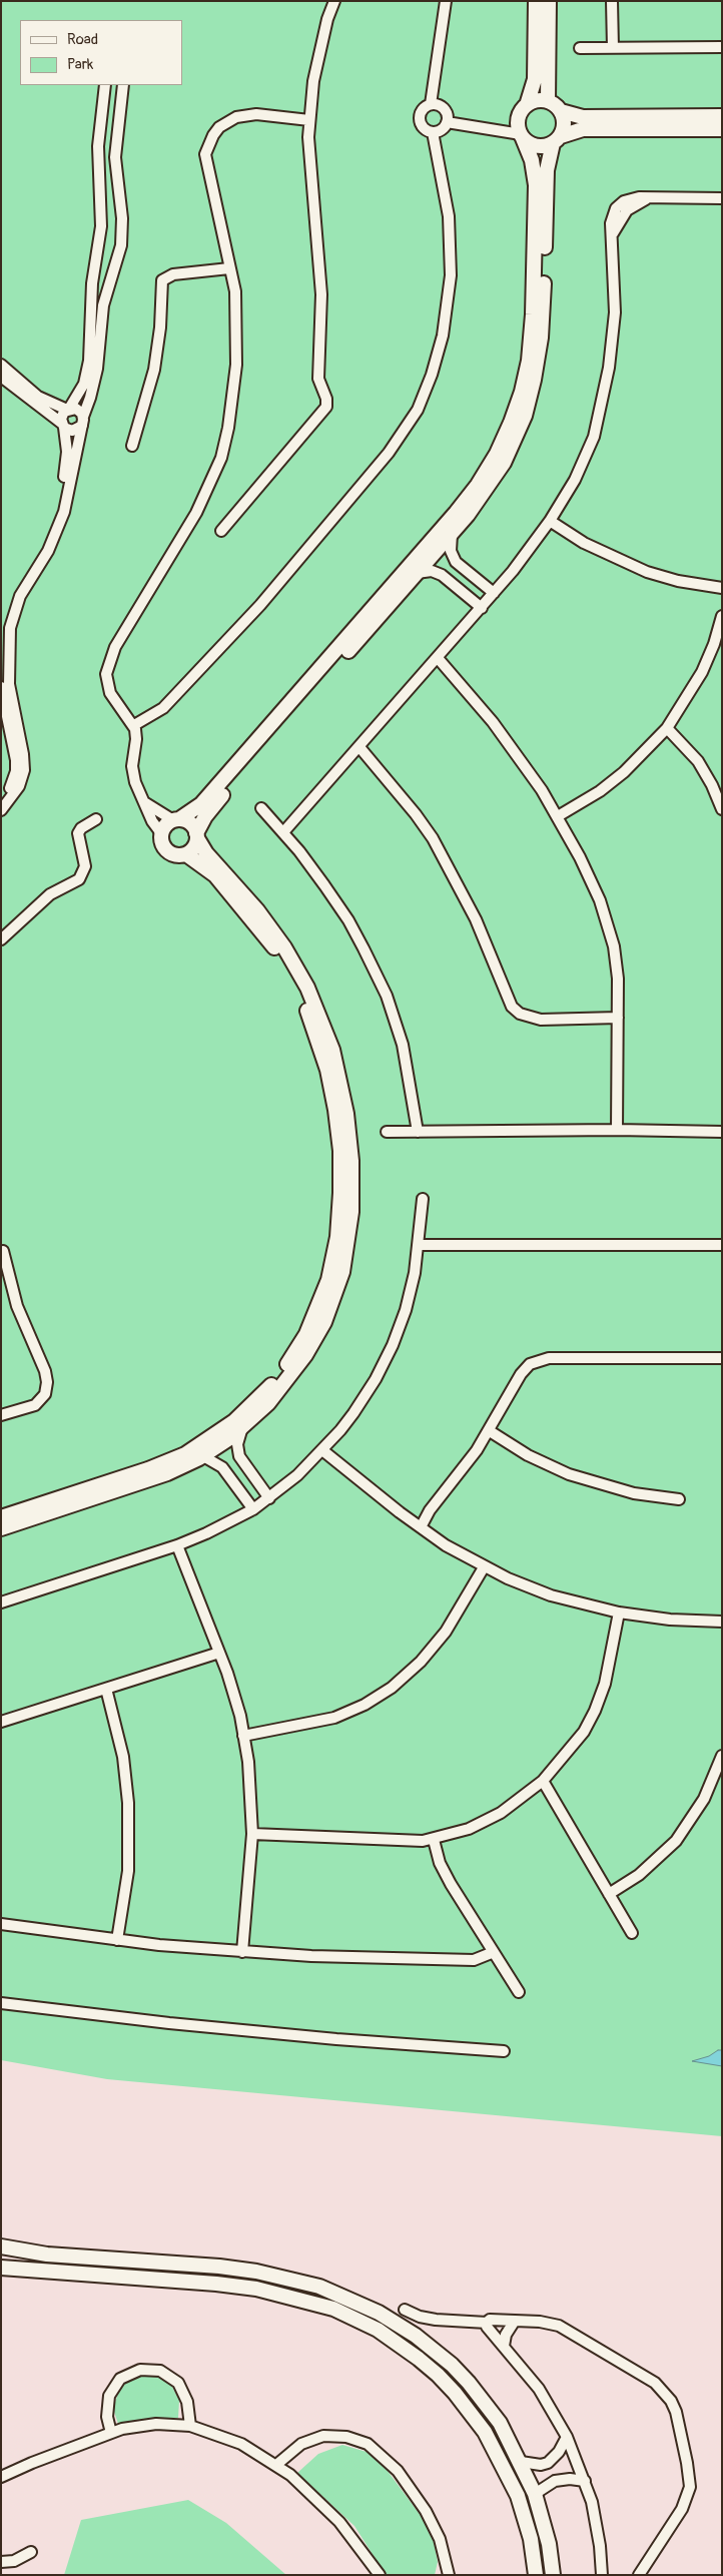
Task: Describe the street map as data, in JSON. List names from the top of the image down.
{
  "legend": ["Road", "Park"]
}
